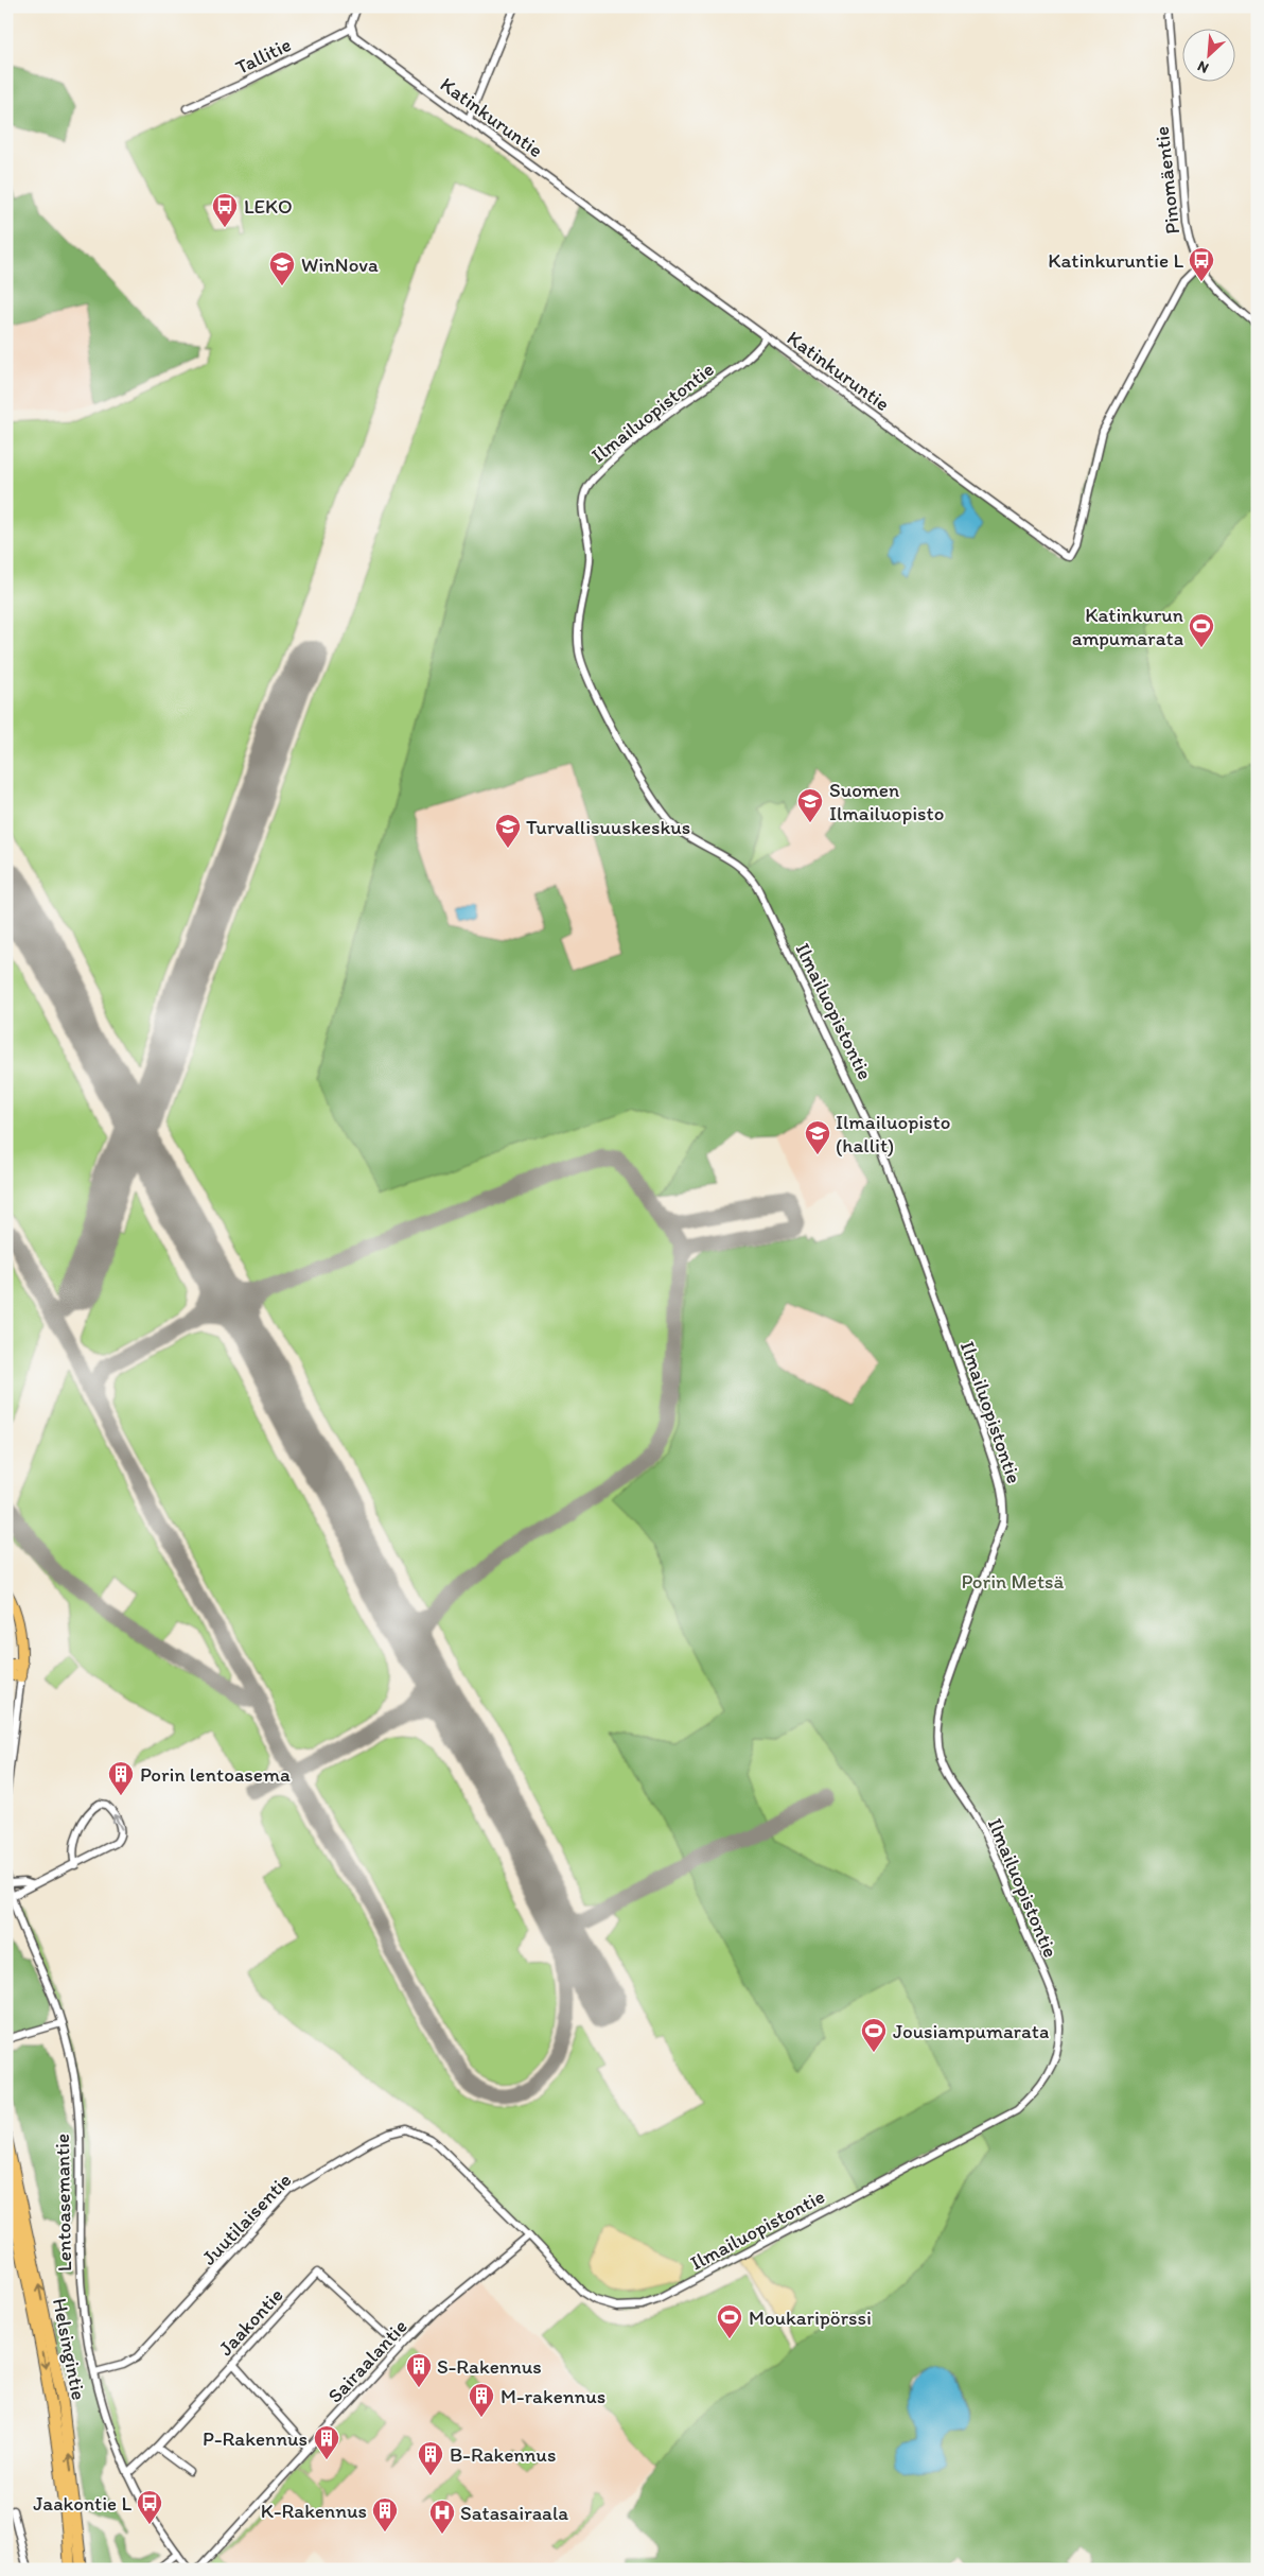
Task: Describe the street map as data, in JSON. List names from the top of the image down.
{
  "streets": {
    "highway": ["Helsingintie"],
    "street": [
      "Tallitie",
      "Katinkuruntie",
      "Pinomäentie",
      "Ilmailuopistontie",
      "Lentoasemantie",
      "Juutilaisentie",
      "Jaakontie",
      "Sairaalantie"
    ]
  },
  "crossings": [
    ["Tallitie", "Katinkuruntie"],
    ["Katinkuruntie", "Pinomäentie"],
    ["Katinkuruntie", "Ilmailuopistontie"],
    ["Ilmailuopistontie", "Juutilaisentie"],
    ["Ilmailuopistontie", "Sairaalantie"],
    ["Lentoasemantie", "Juutilaisentie"],
    ["Lentoasemantie", "Jaakontie"],
    ["Juutilaisentie", "Sairaalantie"],
    ["Jaakontie", "Sairaalantie"]
  ],
  "parks": ["Porin Metsä"],
  "places": {
    "bus stop": ["LEKO", "Katinkuruntie L", "Jaakontie L"],
    "school or university": [
      "WinNova",
      "Suomen Ilmailuopisto",
      "Turvallisuuskeskus",
      "Ilmailuopisto (hallit)"
    ],
    "sports": ["Katinkurun ampumarata", "Jousiampumarata", "Moukaripörssi"],
    "building": [
      "Porin lentoasema",
      "S-Rakennus",
      "M-rakennus",
      "P-Rakennus",
      "B-Rakennus",
      "K-Rakennus"
    ],
    "hospital": ["Satasairaala"]
  },
  "north": "bottom left"
}
